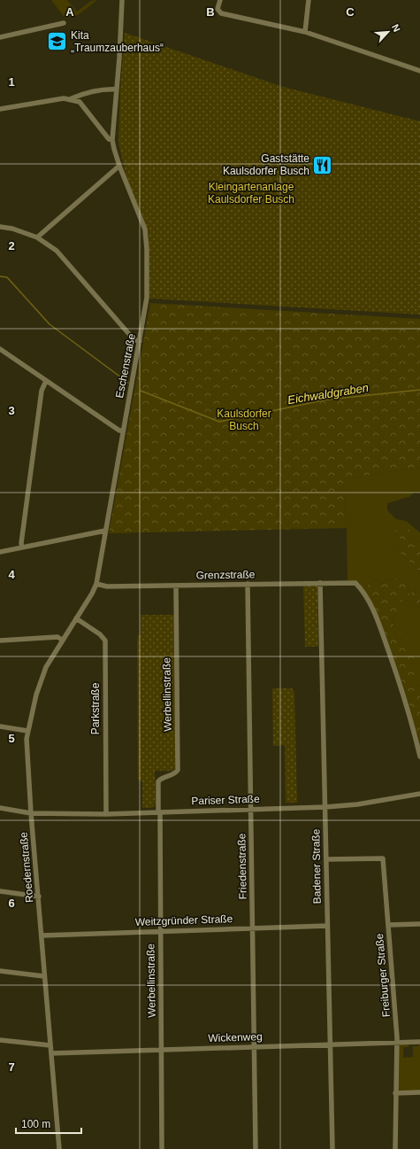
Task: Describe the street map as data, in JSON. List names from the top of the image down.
{
  "streets": {
    "street": [
      "Eschenstraße",
      "Grenzstraße",
      "Werbellinstraße",
      "Parkstraße",
      "Pariser Straße",
      "Friedenstraße",
      "Badener Straße",
      "Roedernstraße",
      "Weitzgründer Straße",
      "Freiburger Straße",
      "Wickenweg"
    ]
  },
  "crossings": [
    ["Eschenstraße", "Grenzstraße"],
    ["Eschenstraße", "Roedernstraße"],
    ["Grenzstraße", "Werbellinstraße"],
    ["Grenzstraße", "Friedenstraße"],
    ["Grenzstraße", "Badener Straße"],
    ["Werbellinstraße", "Pariser Straße"],
    ["Werbellinstraße", "Weitzgründer Straße"],
    ["Werbellinstraße", "Wickenweg"],
    ["Parkstraße", "Pariser Straße"],
    ["Parkstraße", "Roedernstraße"],
    ["Pariser Straße", "Friedenstraße"],
    ["Pariser Straße", "Badener Straße"],
    ["Pariser Straße", "Roedernstraße"],
    ["Friedenstraße", "Weitzgründer Straße"],
    ["Friedenstraße", "Wickenweg"],
    ["Badener Straße", "Weitzgründer Straße"],
    ["Badener Straße", "Freiburger Straße"],
    ["Badener Straße", "Wickenweg"],
    ["Roedernstraße", "Weitzgründer Straße"],
    ["Roedernstraße", "Wickenweg"],
    ["Freiburger Straße", "Wickenweg"]
  ],
  "water": ["Eichwaldgraben"],
  "parks": ["Kleingartenanlage Kaulsdorfer Busch", "Kaulsdorfer Busch"],
  "places": {
    "school or university": ["Kita „Traumzauberhaus“"],
    "restaurant": ["Gaststätte Kaulsdorfer Busch"]
  },
  "scale_bar": "100 m",
  "north": "top right",
  "grid": {
    "columns": ["A", "B", "C"],
    "rows": [
      "1",
      "2",
      "3",
      "4",
      "5",
      "6",
      "7"
    ]
  }
}
